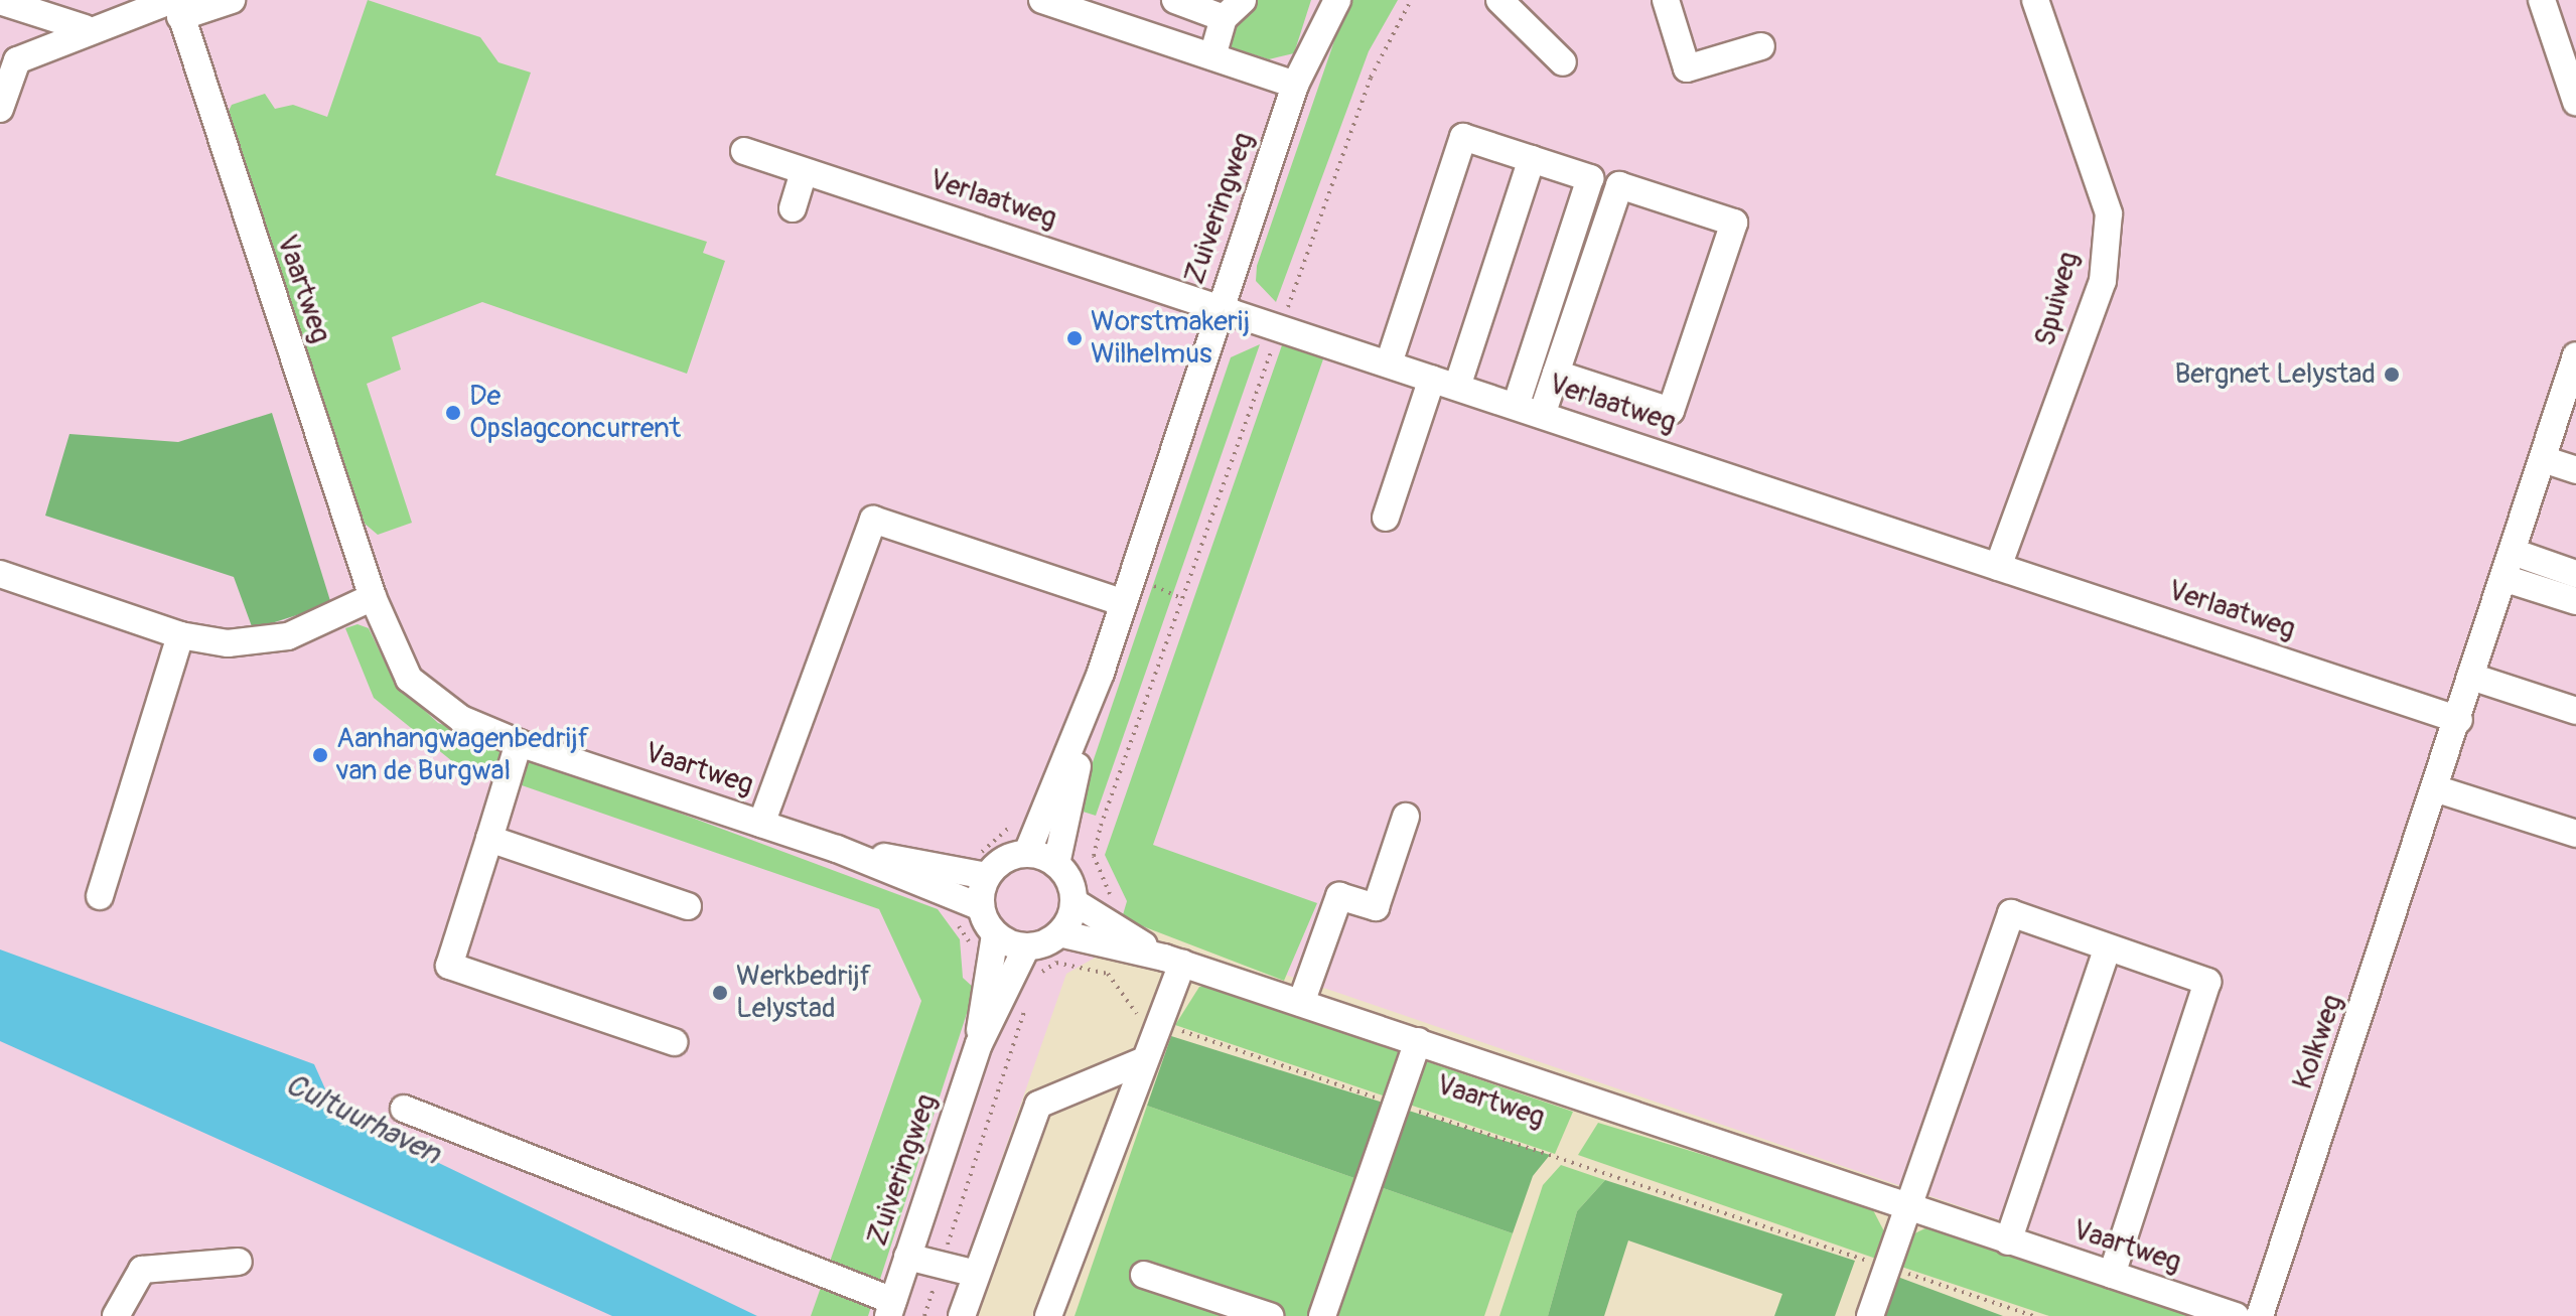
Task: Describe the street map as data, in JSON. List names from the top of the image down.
{
  "streets": {
    "street": [
      "Verlaatweg",
      "Zuiveringweg",
      "Vaartweg",
      "Spuiweg",
      "Kolkweg"
    ]
  },
  "crossings": [
    ["Verlaatweg", "Zuiveringweg"],
    ["Verlaatweg", "Spuiweg"],
    ["Verlaatweg", "Kolkweg"],
    ["Zuiveringweg", "Vaartweg"]
  ],
  "water": ["Cultuurhaven"],
  "places": [
    "Worstmakerij Wilhelmus",
    "Bergnet Lelystad",
    "De Opslagconcurrent",
    "Aanhangwagenbedrijf van de Burgwal",
    "Werkbedrijf Lelystad"
  ]
}
